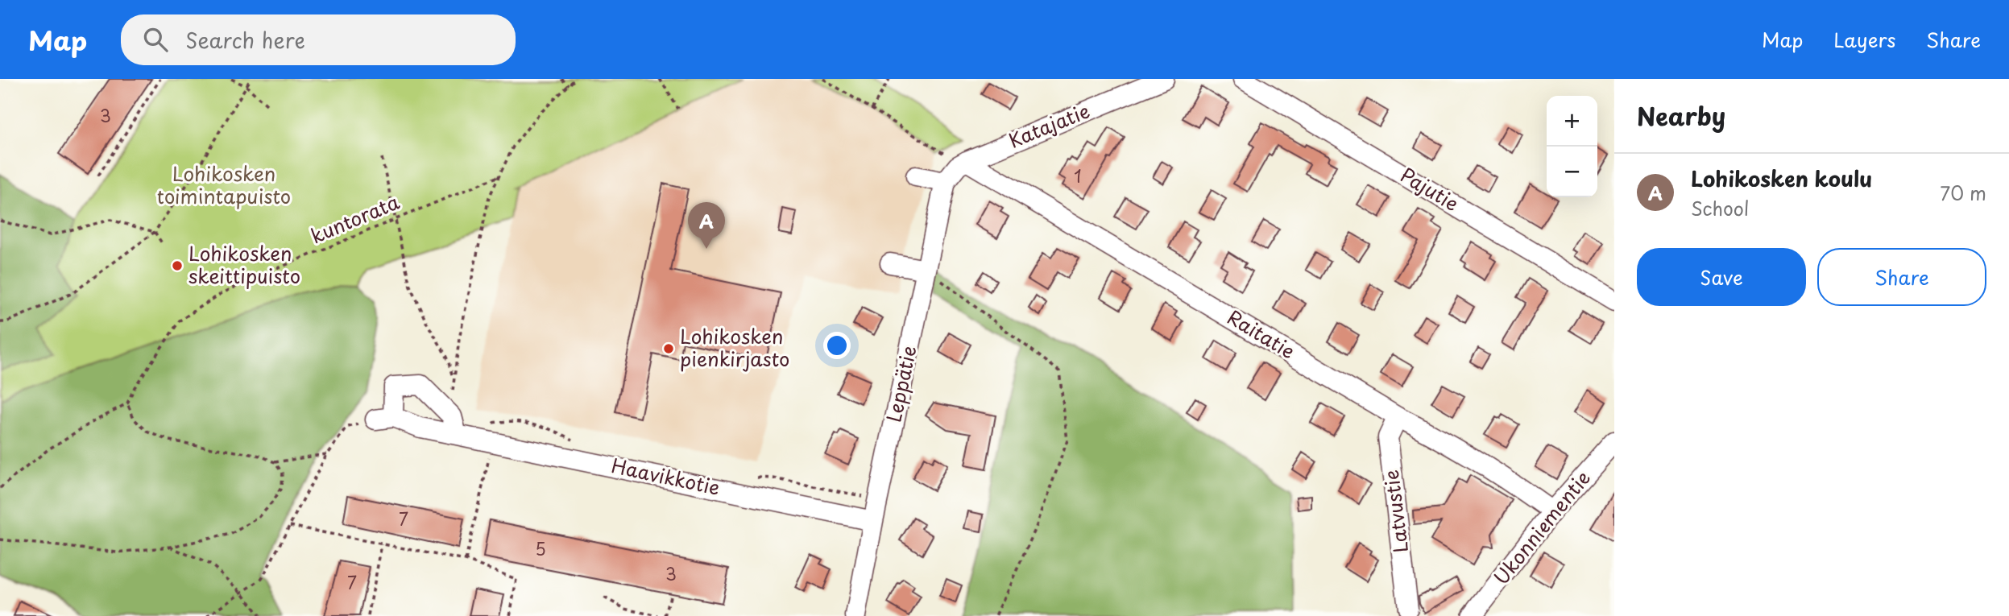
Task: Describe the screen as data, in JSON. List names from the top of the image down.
{
  "streets": {
    "street": [
      "Katajatie",
      "Pajutie",
      "Raitatie",
      "Leppätie",
      "Haavikkotie",
      "Latvustie",
      "Ukonniementie"
    ],
    "path": ["kuntorata"]
  },
  "crossings": [
    ["Katajatie", "Raitatie"],
    ["Raitatie", "Latvustie"],
    ["Raitatie", "Ukonniementie"],
    ["Leppätie", "Haavikkotie"]
  ],
  "parks": ["Lohikosken toimintapuisto"],
  "places": ["Lohikosken skeittipuisto", "Lohikosken pienkirjasto"],
  "house_numbers": [
    "3",
    "1",
    "7",
    "5",
    "3",
    "7"
  ],
  "page": {
    "header": "Map",
    "search": "Search here",
    "nav": ["Map", "Layers", "Share"],
    "heading": "Nearby",
    "map_buttons": ["+", "−"],
    "list": [
      {
        "mark": "A",
        "name": "Lohikosken koulu",
        "note": "School",
        "value": "70 m"
      }
    ],
    "pins": "A",
    "buttons": ["Save", "Share"]
  }
}
